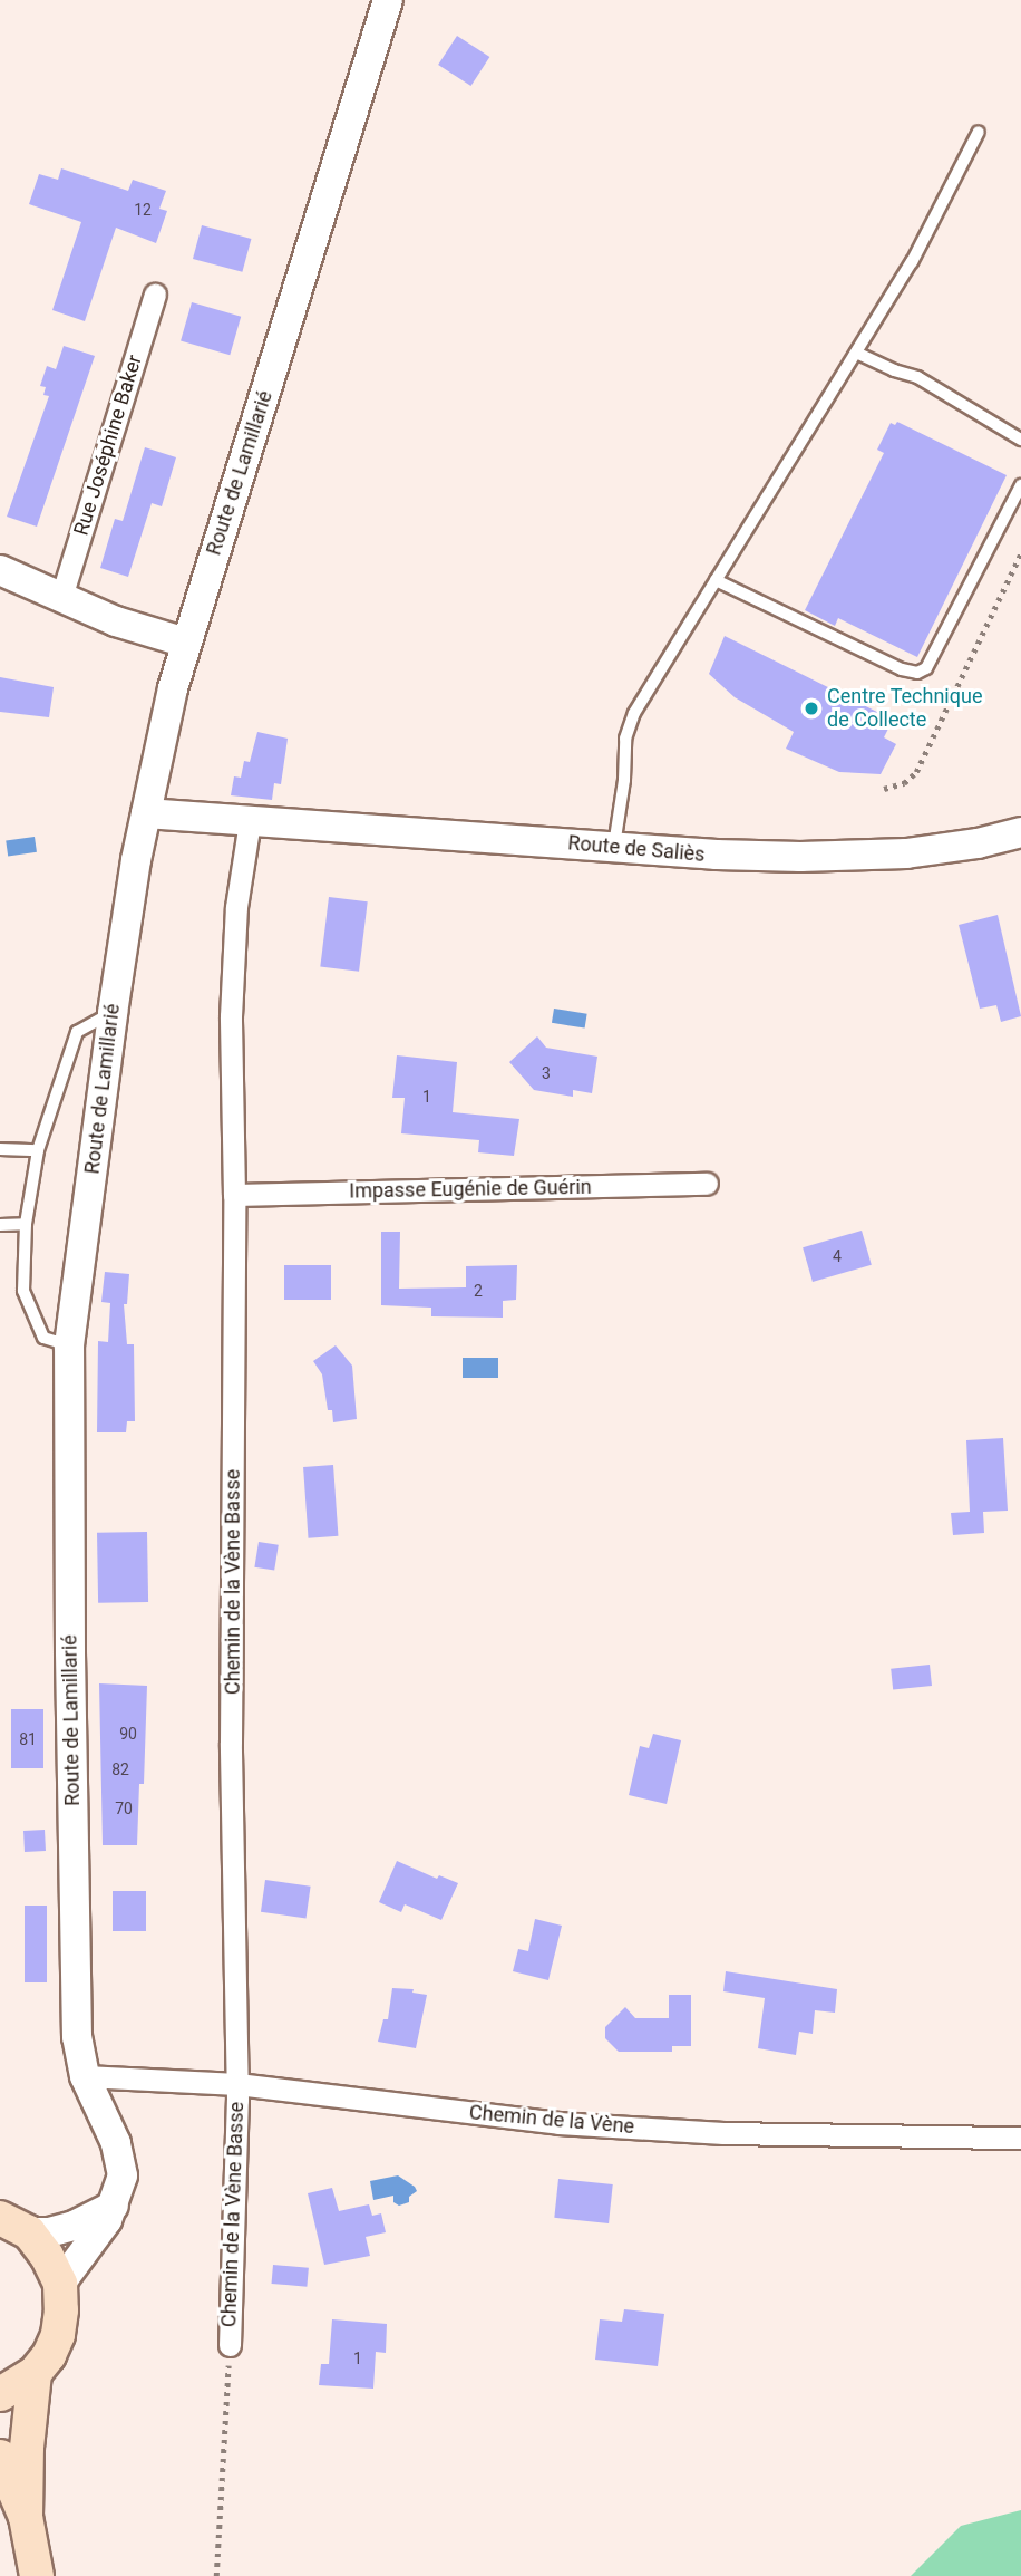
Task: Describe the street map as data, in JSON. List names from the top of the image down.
{
  "streets": {
    "main road": ["Route de Lamillarié", "Route de Saliès"],
    "street": [
      "Rue Joséphine Baker",
      "Impasse Eugénie de Guérin",
      "Chemin de la Vène Basse",
      "Chemin de la Vène"
    ]
  },
  "crossings": [
    ["Route de Lamillarié", "Route de Saliès"],
    ["Route de Lamillarié", "Chemin de la Vène"],
    ["Route de Saliès", "Chemin de la Vène Basse"],
    ["Impasse Eugénie de Guérin", "Chemin de la Vène Basse"],
    ["Chemin de la Vène Basse", "Chemin de la Vène"]
  ],
  "places": ["Centre Technique de Collecte"],
  "house_numbers": [
    "12",
    "3",
    "1",
    "4",
    "2",
    "90",
    "81",
    "82",
    "70",
    "1"
  ]
}
